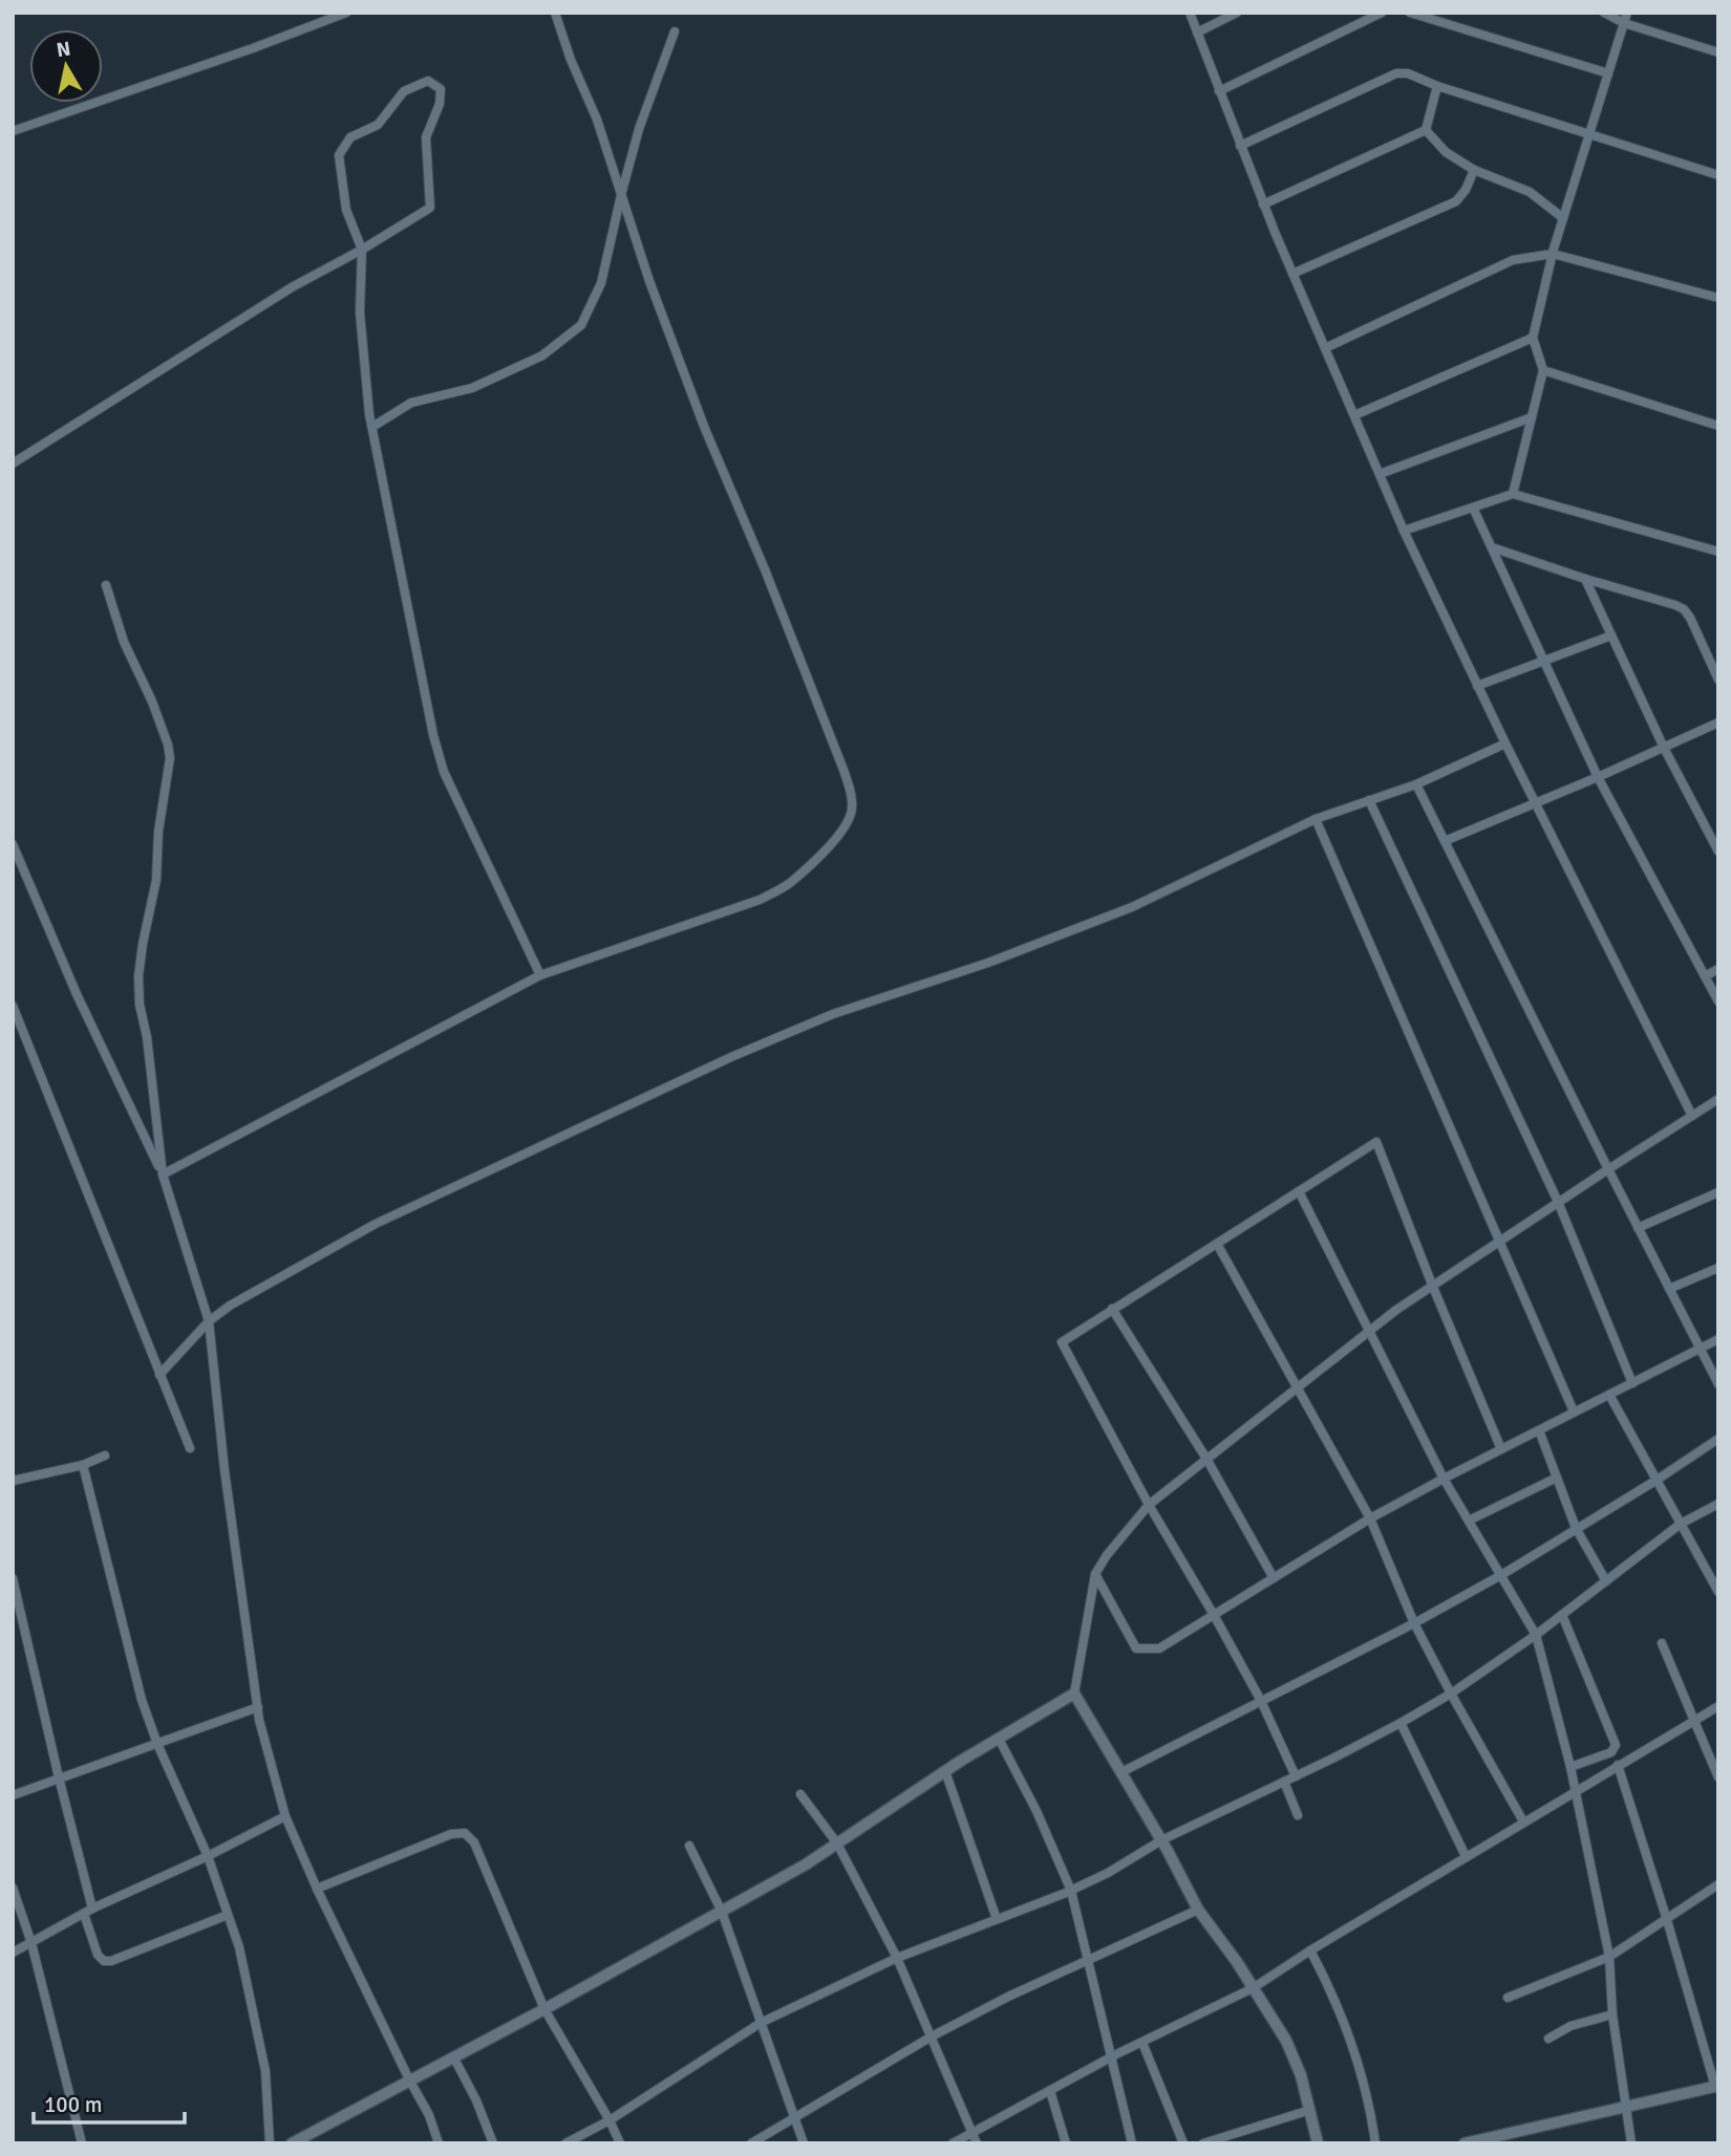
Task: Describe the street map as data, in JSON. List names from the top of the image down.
{
  "scale_bar": "100 m",
  "north": "top"
}
